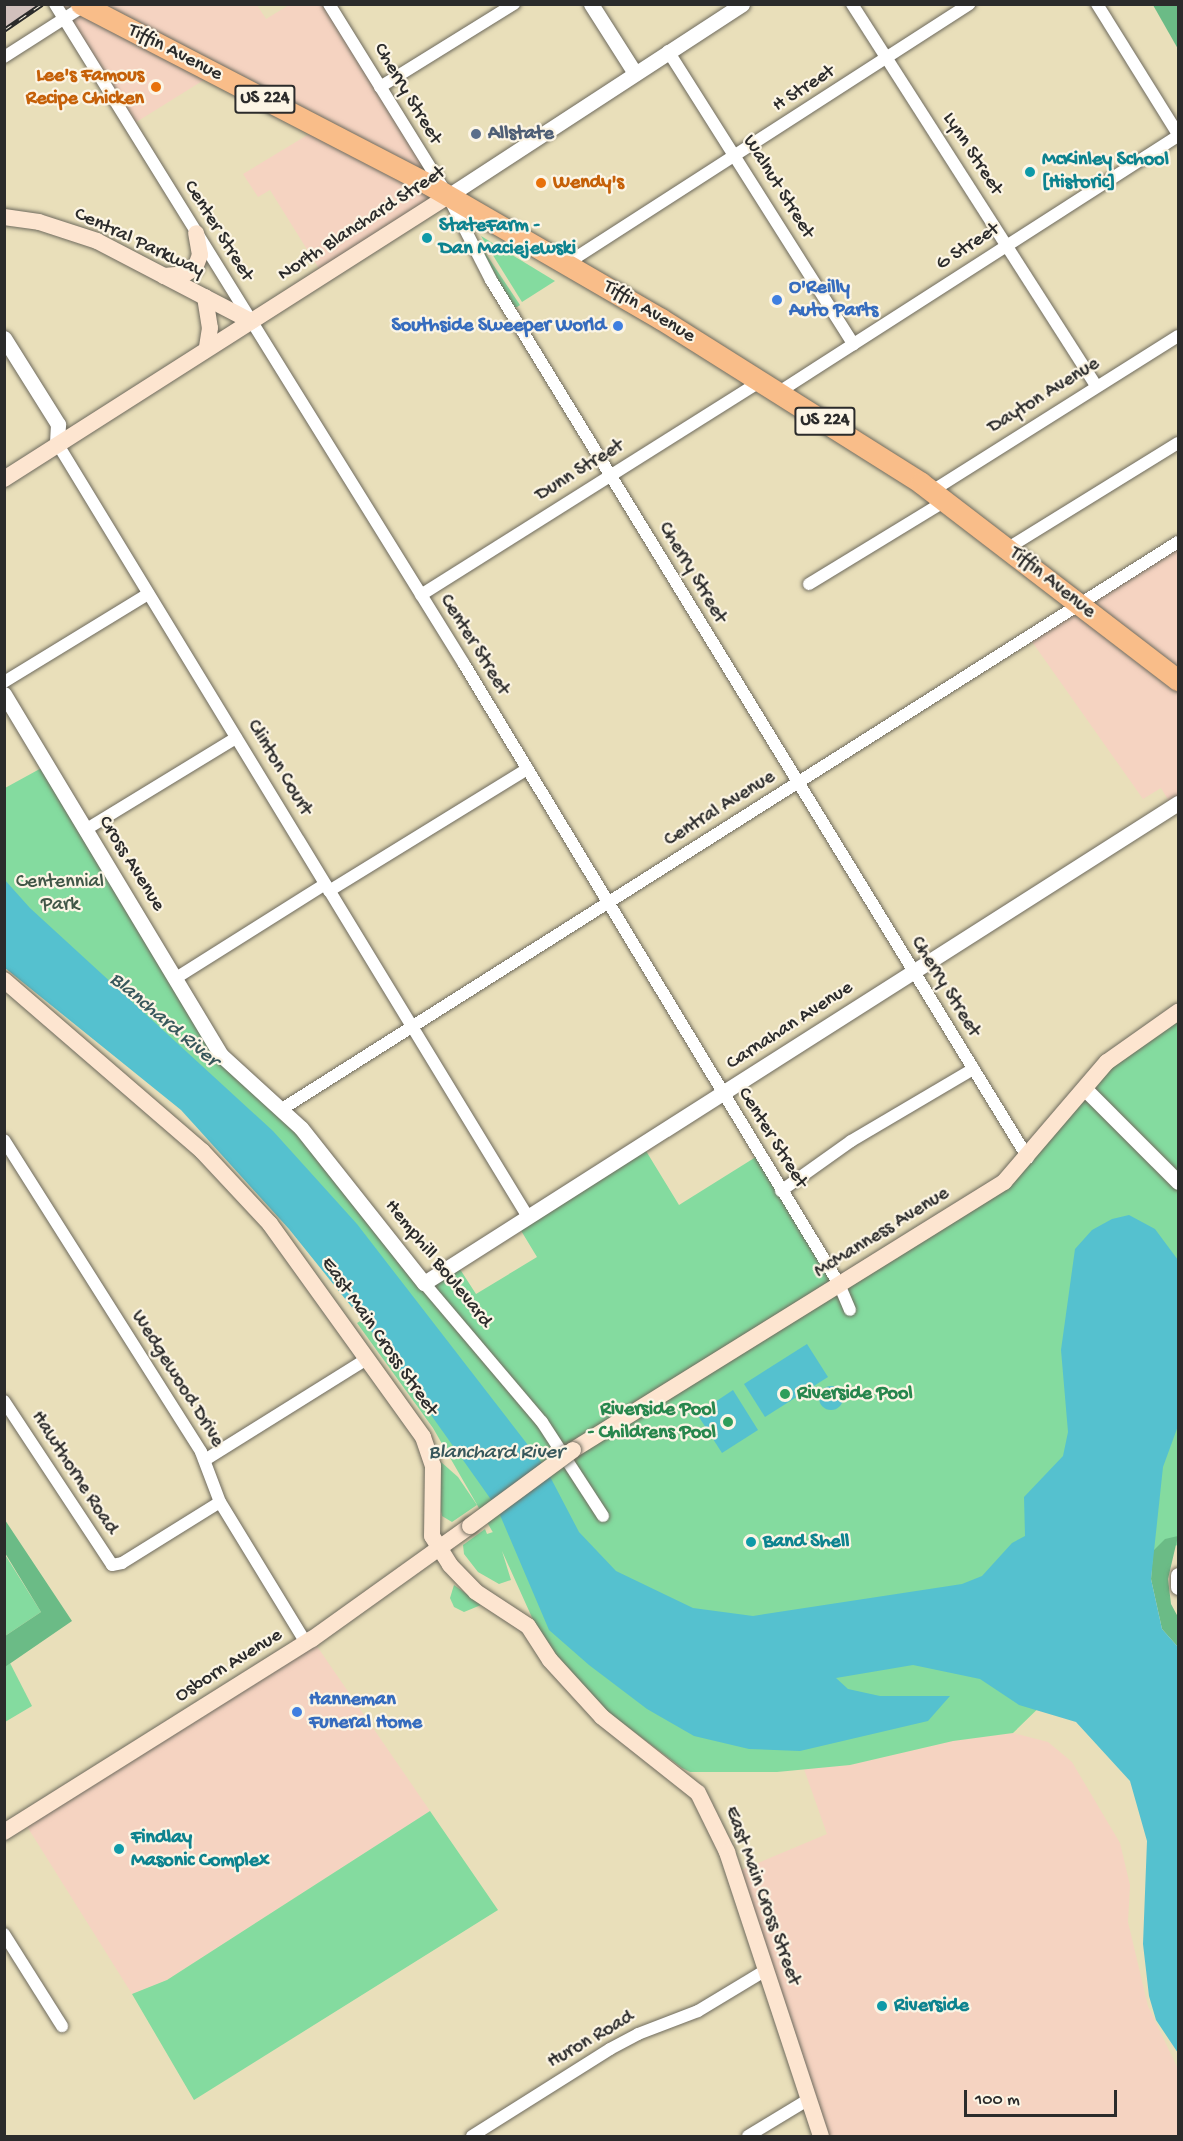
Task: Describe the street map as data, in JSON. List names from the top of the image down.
{
  "streets": {
    "highway": ["Tiffin Avenue", "US 224"],
    "main road": [
      "North Blanchard Street",
      "Central Parkway",
      "McManness Avenue",
      "East Main Cross Street",
      "Osborn Avenue"
    ],
    "street": [
      "H Street",
      "Cherry Street",
      "Lynn Street",
      "Walnut Street",
      "Center Street",
      "G Street",
      "Dayton Avenue",
      "Dunn Street",
      "Clinton Court",
      "Central Avenue",
      "Cross Avenue",
      "Carnahan Avenue",
      "Hemphill Boulevard",
      "Wedgewood Drive",
      "Hawthorne Road",
      "Huron Road"
    ]
  },
  "crossings": [
    ["Tiffin Avenue", "H Street"],
    ["Tiffin Avenue", "Cherry Street"],
    ["Tiffin Avenue", "North Blanchard Street"],
    ["Tiffin Avenue", "G Street"],
    ["Tiffin Avenue", "Dayton Avenue"],
    ["Tiffin Avenue", "Dunn Street"],
    ["Tiffin Avenue", "Central Avenue"],
    ["H Street", "Lynn Street"],
    ["H Street", "Walnut Street"],
    ["Cherry Street", "North Blanchard Street"],
    ["Cherry Street", "Dunn Street"],
    ["Cherry Street", "Central Avenue"],
    ["Cherry Street", "Carnahan Avenue"],
    ["Cherry Street", "McManness Avenue"],
    ["Lynn Street", "G Street"],
    ["Lynn Street", "Dayton Avenue"],
    ["Walnut Street", "North Blanchard Street"],
    ["Walnut Street", "G Street"],
    ["North Blanchard Street", "Center Street"],
    ["North Blanchard Street", "Central Parkway"],
    ["North Blanchard Street", "Clinton Court"],
    ["Center Street", "Central Parkway"],
    ["Center Street", "Dunn Street"],
    ["Center Street", "Central Avenue"],
    ["Center Street", "Carnahan Avenue"],
    ["Center Street", "McManness Avenue"],
    ["G Street", "Dunn Street"],
    ["Clinton Court", "Central Avenue"],
    ["Clinton Court", "Carnahan Avenue"],
    ["Central Avenue", "Hemphill Boulevard"],
    ["Cross Avenue", "Hemphill Boulevard"],
    ["Carnahan Avenue", "Hemphill Boulevard"],
    ["McManness Avenue", "Osborn Avenue"],
    ["East Main Cross Street", "Osborn Avenue"],
    ["East Main Cross Street", "Huron Road"],
    ["Wedgewood Drive", "Hawthorne Road"],
    ["Wedgewood Drive", "Osborn Avenue"]
  ],
  "water": ["Blanchard River"],
  "parks": ["Centennial Park"],
  "places": [
    "Lee's Famous Recipe Chicken",
    "Allstate",
    "McKinley School [Historic]",
    "Wendy's",
    "StateFarm - Dan Maciejewski",
    "O'Reilly Auto Parts",
    "Southside Sweeper World",
    "Riverside Pool",
    "Riverside Pool - Childrens Pool",
    "Band Shell",
    "Hanneman Funeral Home",
    "Findlay Masonic Complex",
    "Riverside"
  ],
  "scale_bar": "100 m"
}
